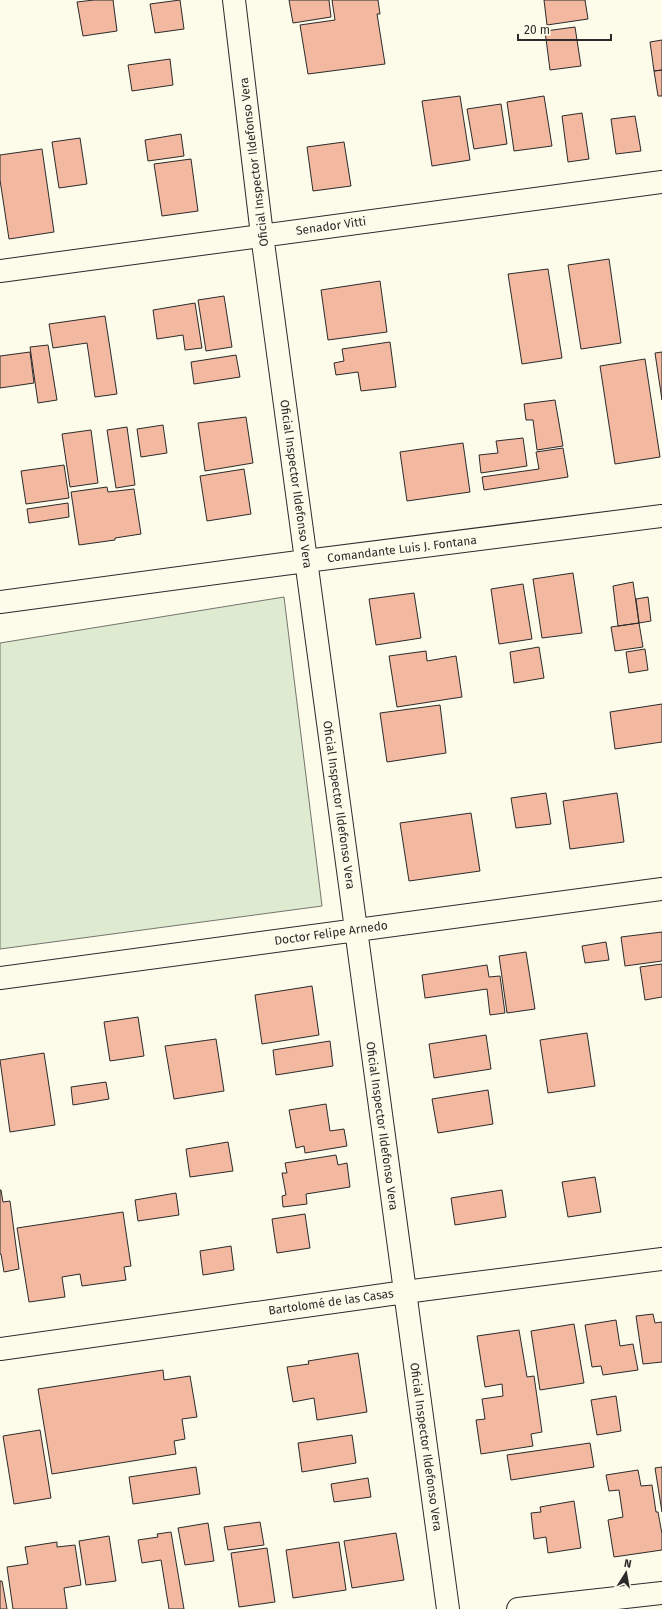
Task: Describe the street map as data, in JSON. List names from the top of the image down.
{
  "streets": {
    "street": [
      "Oficial Inspector Ildefonso Vera",
      "Senador Vitti",
      "Comandante Luis J. Fontana",
      "Doctor Felipe Arnedo",
      "Bartolomé de las Casas"
    ]
  },
  "crossings": [
    ["Oficial Inspector Ildefonso Vera", "Senador Vitti"],
    ["Oficial Inspector Ildefonso Vera", "Comandante Luis J. Fontana"],
    ["Oficial Inspector Ildefonso Vera", "Doctor Felipe Arnedo"],
    ["Oficial Inspector Ildefonso Vera", "Bartolomé de las Casas"]
  ],
  "scale_bar": "20 m",
  "north": "top"
}
